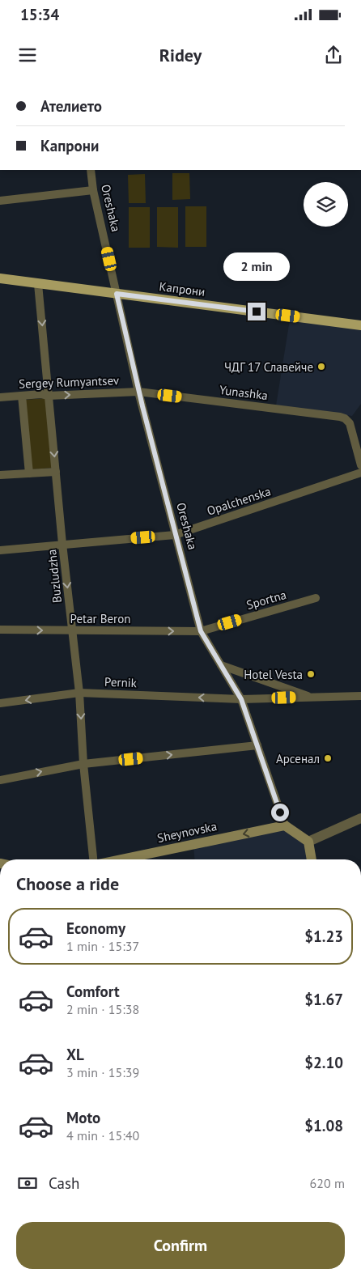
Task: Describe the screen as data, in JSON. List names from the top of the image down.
{
  "streets": {
    "main road": ["Капрони", "Sheynovska"],
    "street": [
      "Oreshaka",
      "Sergey Rumyantsev",
      "Yunashka",
      "Opalchenska",
      "Buzludzha",
      "Sportna",
      "Petar Beron",
      "Pernik"
    ]
  },
  "crossings": [
    ["Oreshaka", "Капрони"],
    ["Oreshaka", "Sergey Rumyantsev"],
    ["Oreshaka", "Yunashka"],
    ["Oreshaka", "Opalchenska"],
    ["Oreshaka", "Sportna"],
    ["Oreshaka", "Petar Beron"],
    ["Oreshaka", "Pernik"],
    ["Oreshaka", "Sheynovska"],
    ["Капрони", "Buzludzha"],
    ["Sergey Rumyantsev", "Yunashka"],
    ["Sergey Rumyantsev", "Buzludzha"],
    ["Opalchenska", "Buzludzha"],
    ["Buzludzha", "Petar Beron"],
    ["Buzludzha", "Pernik"],
    ["Sportna", "Petar Beron"]
  ],
  "one_way": [
    "Sergey Rumyantsev",
    "Buzludzha",
    "Petar Beron",
    "Sheynovska"
  ],
  "places": ["ЧДГ 17 Славейче", "Hotel Vesta", "Арсенал"],
  "page": {
    "status": "15:34",
    "header": "Ridey",
    "banner": ["Ателието", "Капрони"],
    "bubble": "2 min",
    "heading": "Choose a ride",
    "list": [
      {
        "name": "Economy",
        "note": "1 min · 15:37",
        "value": "$1.23"
      },
      {
        "name": "Comfort",
        "note": "2 min · 15:38",
        "value": "$1.67"
      },
      {
        "name": "XL",
        "note": "3 min · 15:39",
        "value": "$2.10"
      },
      {
        "name": "Moto",
        "note": "4 min · 15:40",
        "value": "$1.08"
      }
    ],
    "pay": ["Cash", "620 m"],
    "buttons": "Confirm"
  }
}
